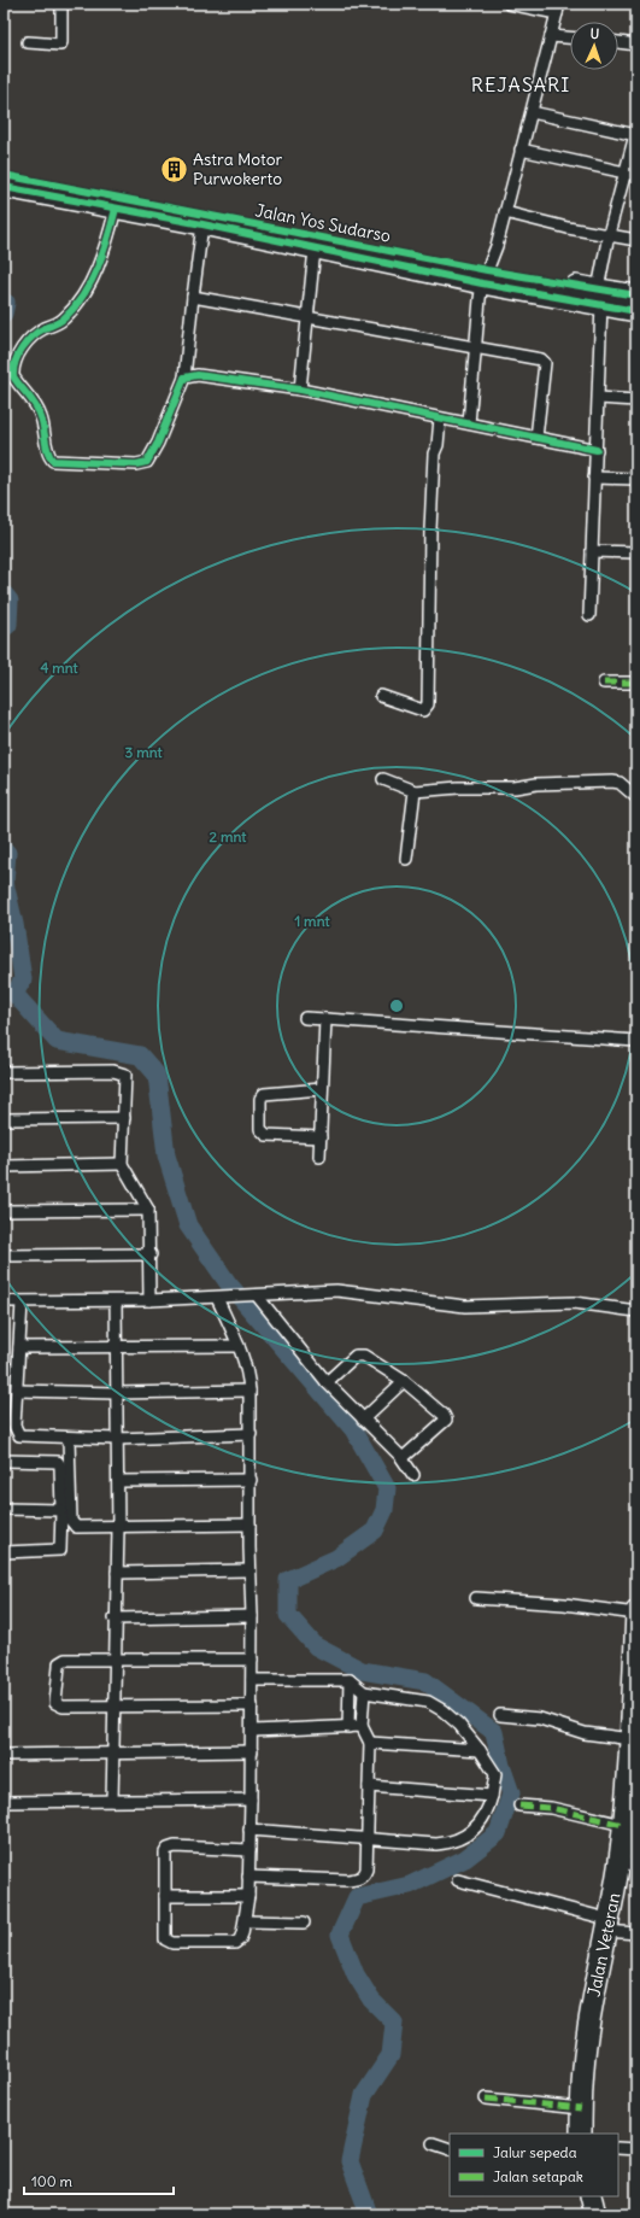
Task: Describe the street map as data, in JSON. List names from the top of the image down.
{
  "streets": {
    "highway": ["Jalan Yos Sudarso", "Jalan Veteran"]
  },
  "districts": ["REJASARI"],
  "places": {
    "building": ["Astra Motor Purwokerto"]
  },
  "legend": ["Jalur sepeda", "Jalan setapak"],
  "scale_bar": "100 m",
  "north": "top",
  "rings": [
    "4 mnt",
    "3 mnt",
    "2 mnt",
    "1 mnt"
  ]
}
